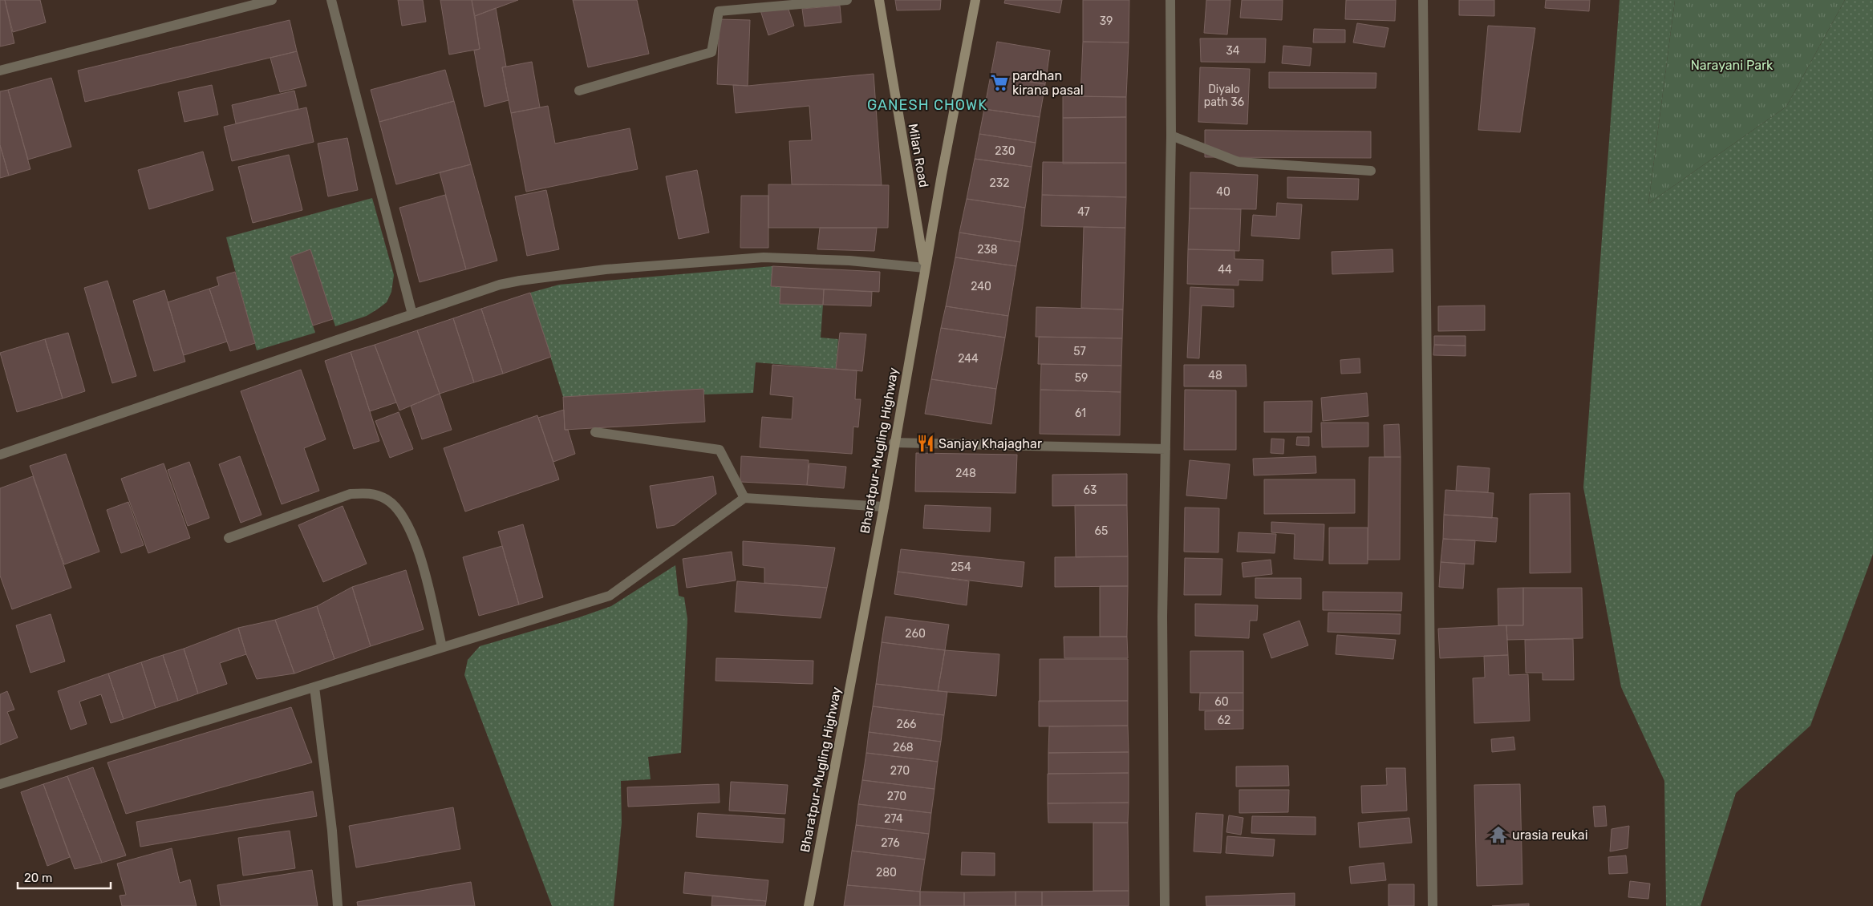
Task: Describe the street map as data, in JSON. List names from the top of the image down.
{
  "streets": {
    "main road": ["Milan Road", "Bharatpur-Mugling Highway"]
  },
  "crossings": [
    ["Milan Road", "Bharatpur-Mugling Highway"]
  ],
  "districts": ["GANESH CHOWK"],
  "parks": ["Narayani Park"],
  "places": {
    "supermarket": ["pardhan kirana pasal"],
    "restaurant": ["Sanjay Khajaghar"],
    "temple": ["urasia reukai"]
  },
  "house_numbers": [
    "39",
    "34",
    "Diyalo path 36",
    "230",
    "232",
    "40",
    "47",
    "238",
    "44",
    "240",
    "57",
    "244",
    "48",
    "59",
    "61",
    "248",
    "63",
    "65",
    "254",
    "260",
    "60",
    "62",
    "266",
    "268",
    "270",
    "270",
    "274",
    "276",
    "280"
  ],
  "scale_bar": "20 m"
}
